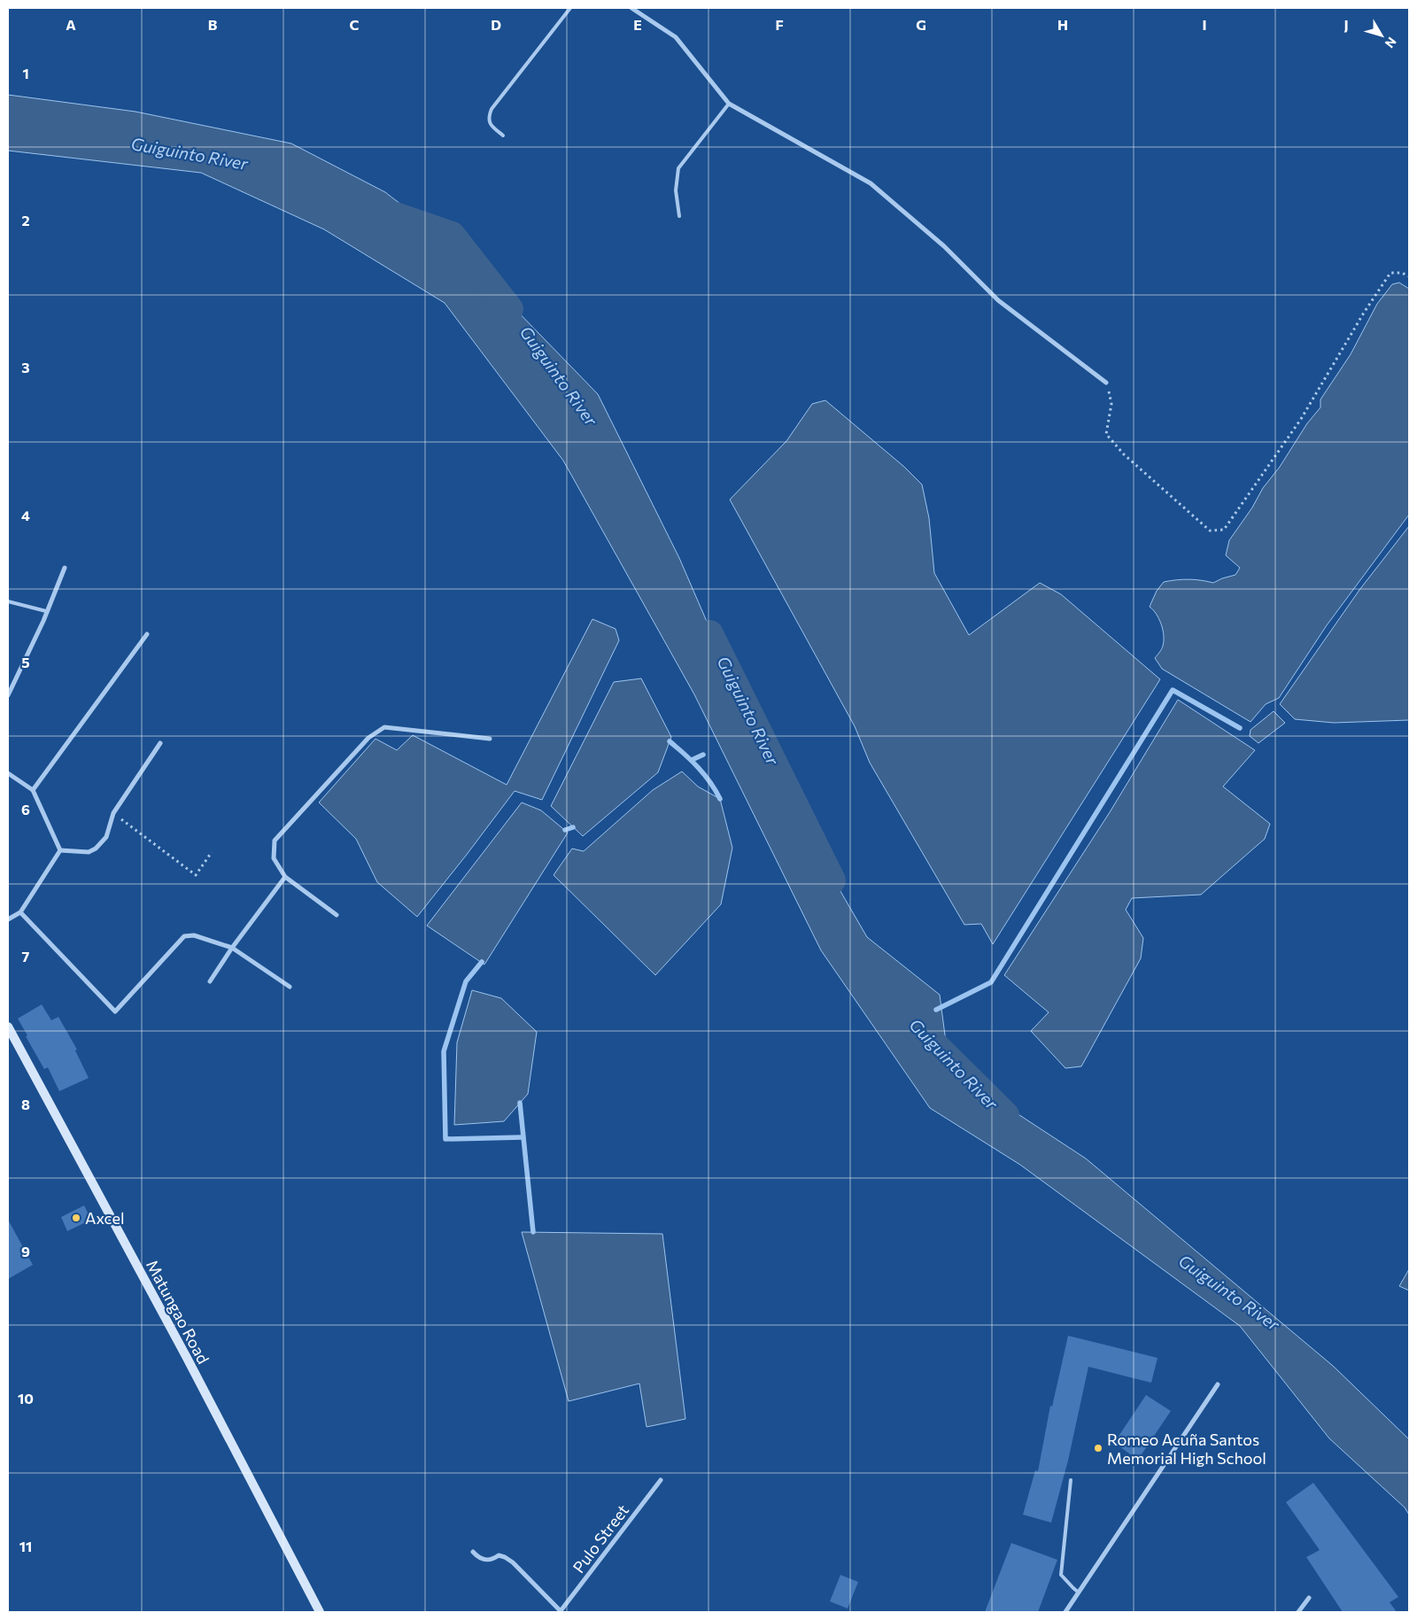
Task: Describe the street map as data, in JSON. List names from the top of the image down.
{
  "streets": {
    "main road": ["Matungao Road"],
    "street": ["Pulo Street"]
  },
  "water": ["Guiguinto River"],
  "places": ["Axcel", "Romeo Acuña Santos Memorial High School"],
  "north": "bottom right",
  "grid": {
    "columns": [
      "A",
      "B",
      "C",
      "D",
      "E",
      "F",
      "G",
      "H",
      "I",
      "J"
    ],
    "rows": [
      "1",
      "2",
      "3",
      "4",
      "5",
      "6",
      "7",
      "8",
      "9",
      "10",
      "11"
    ]
  }
}
